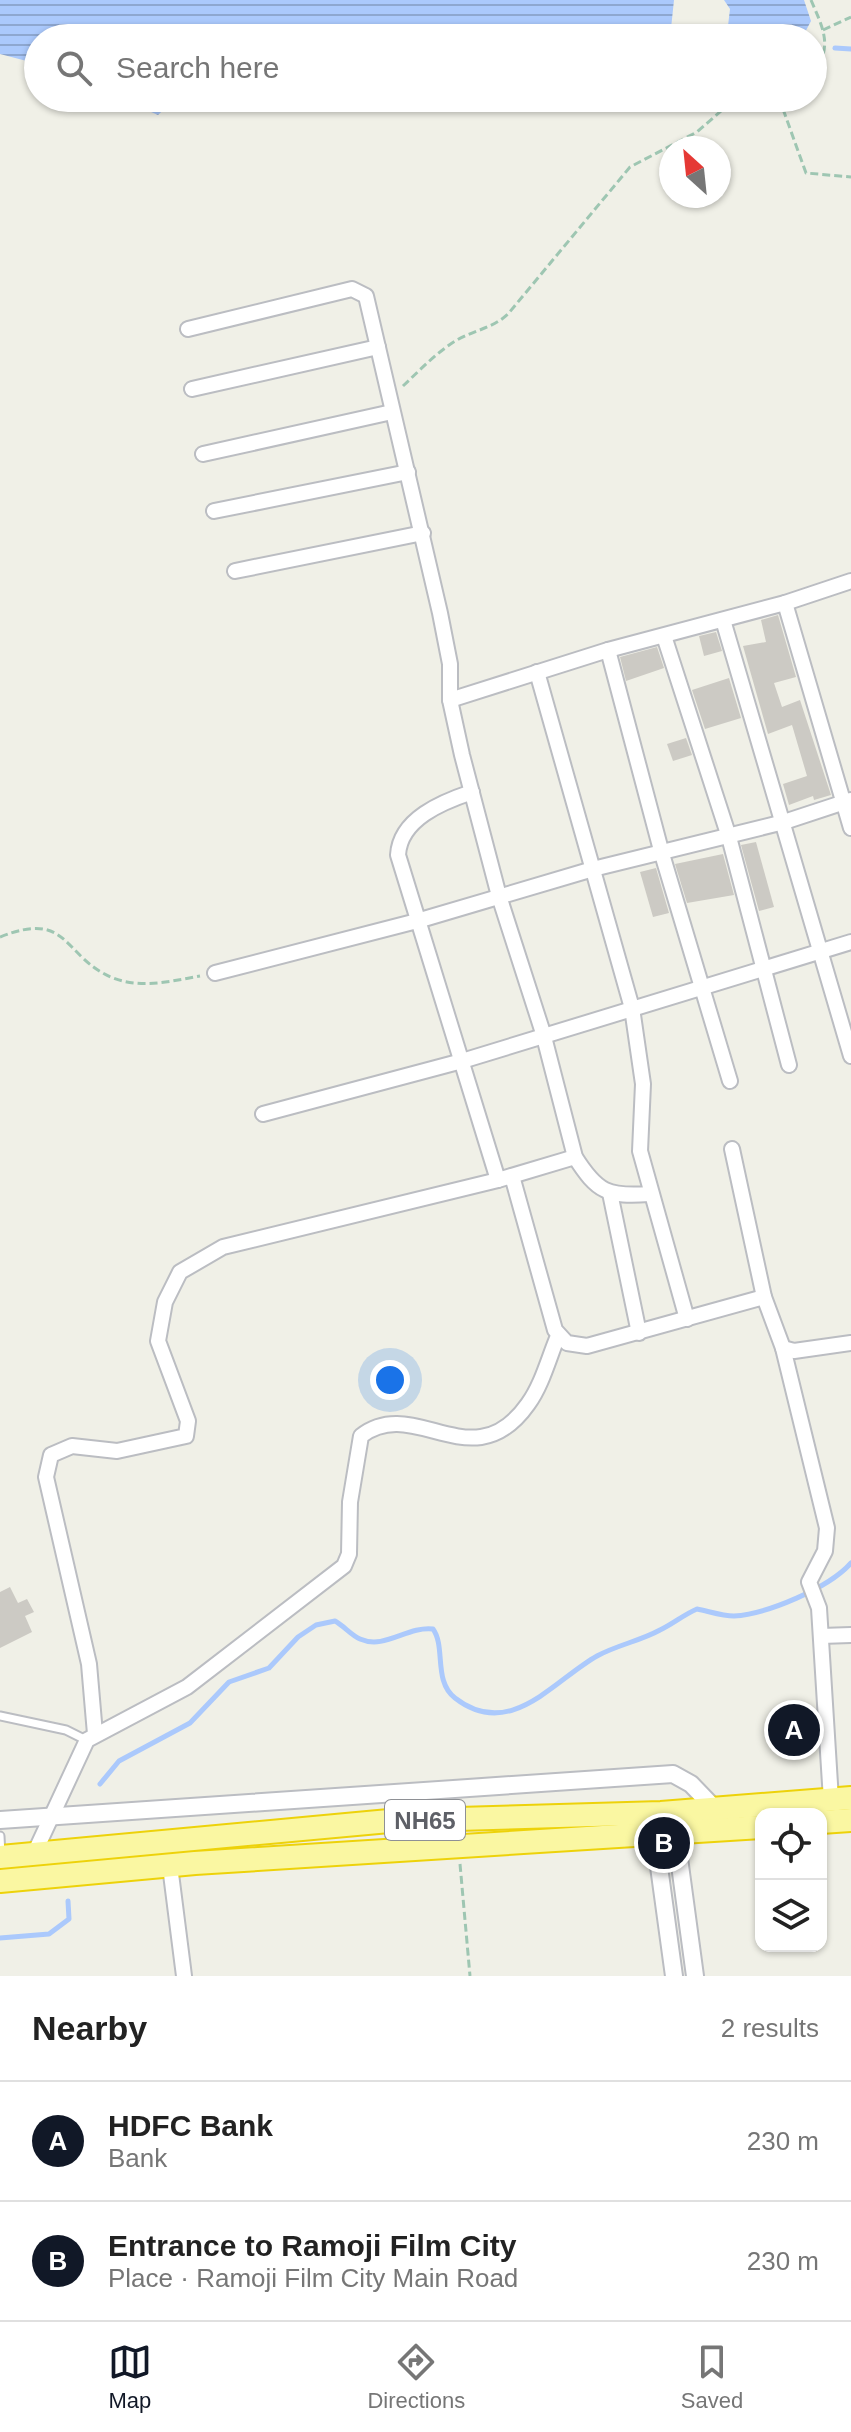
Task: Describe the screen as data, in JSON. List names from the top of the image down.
{
  "streets": {
    "highway": ["NH65"]
  },
  "north": "top left",
  "page": {
    "search": "Search here",
    "pins": ["A", "B"],
    "heading": ["Nearby", "2 results"],
    "list": [
      {
        "mark": "A",
        "name": "HDFC Bank",
        "note": "Bank",
        "value": "230 m"
      },
      {
        "mark": "B",
        "name": "Entrance to Ramoji Film City",
        "note": "Place · Ramoji Film City Main Road",
        "value": "230 m"
      }
    ],
    "nav": ["Map", "Directions", "Saved"]
  }
}
